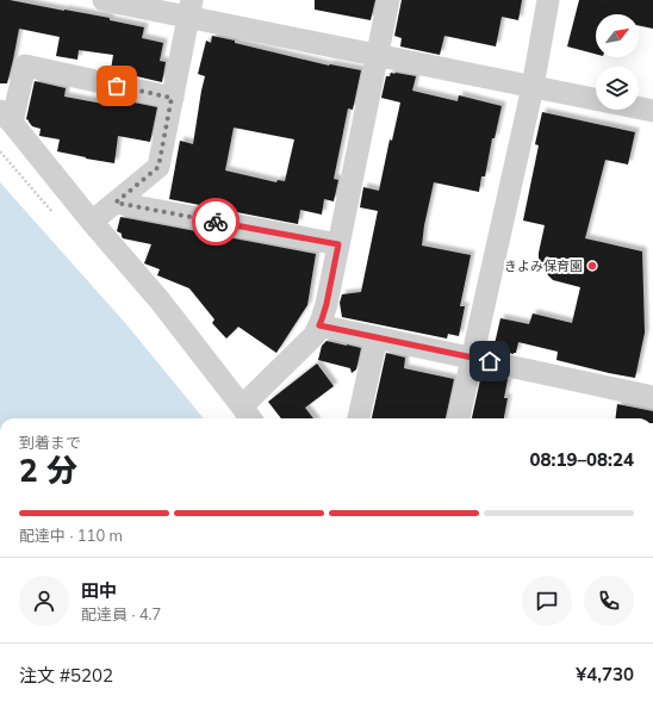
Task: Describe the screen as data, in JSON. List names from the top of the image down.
{
  "places": ["きよみ保育園"],
  "north": "top right",
  "page": {
    "heading": ["2 分", "到着まで", "08:19–08:24"],
    "panel": [
      "田中",
      "配達員 · 4.7",
      "注文 #5202",
      "¥4,730"
    ],
    "bar": "配達中 · 110 m"
  }
}
